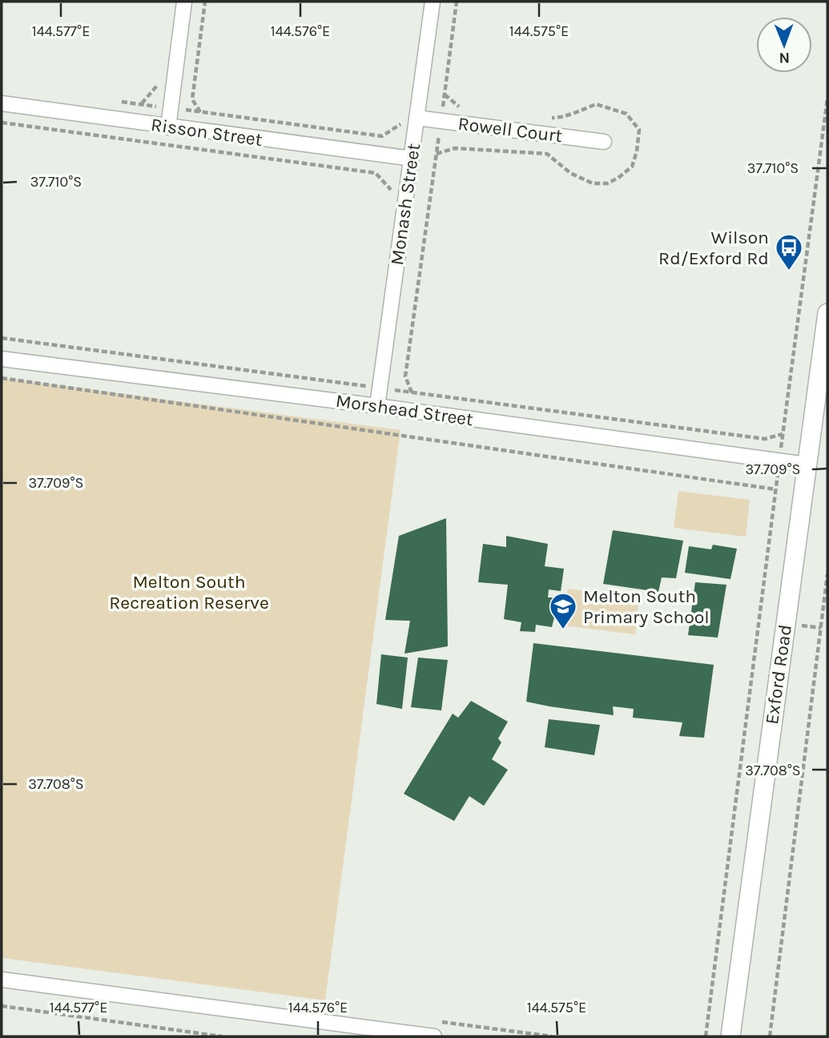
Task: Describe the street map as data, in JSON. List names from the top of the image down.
{
  "streets": {
    "street": [
      "Rowell Court",
      "Risson Street",
      "Monash Street",
      "Morshead Street",
      "Exford Road"
    ]
  },
  "crossings": [
    ["Rowell Court", "Monash Street"],
    ["Risson Street", "Monash Street"],
    ["Monash Street", "Morshead Street"],
    ["Morshead Street", "Exford Road"]
  ],
  "parks": ["Melton South Recreation Reserve"],
  "places": {
    "bus stop": ["Wilson Rd/Exford Rd"],
    "school or university": ["Melton South Primary School"]
  },
  "north": "bottom",
  "coordinates": [
    "144.577°E",
    "144.576°E",
    "144.575°E",
    "37.710°S",
    "37.709°S",
    "37.708°S"
  ]
}
